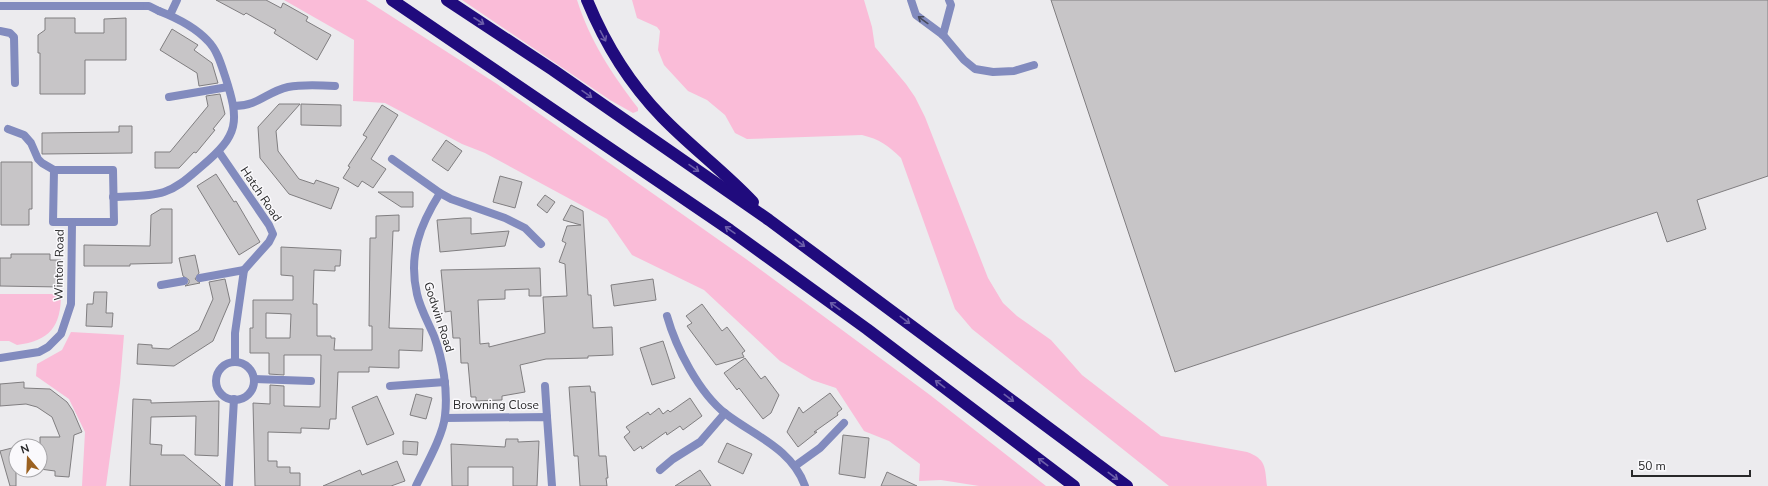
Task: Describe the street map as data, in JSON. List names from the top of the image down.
{
  "streets": {
    "street": [
      "Hatch Road",
      "Winton Road",
      "Godwin Road",
      "Browning Close"
    ]
  },
  "crossings": [
    ["Godwin Road", "Browning Close"]
  ],
  "scale_bar": "50 m",
  "north": "top"
}
